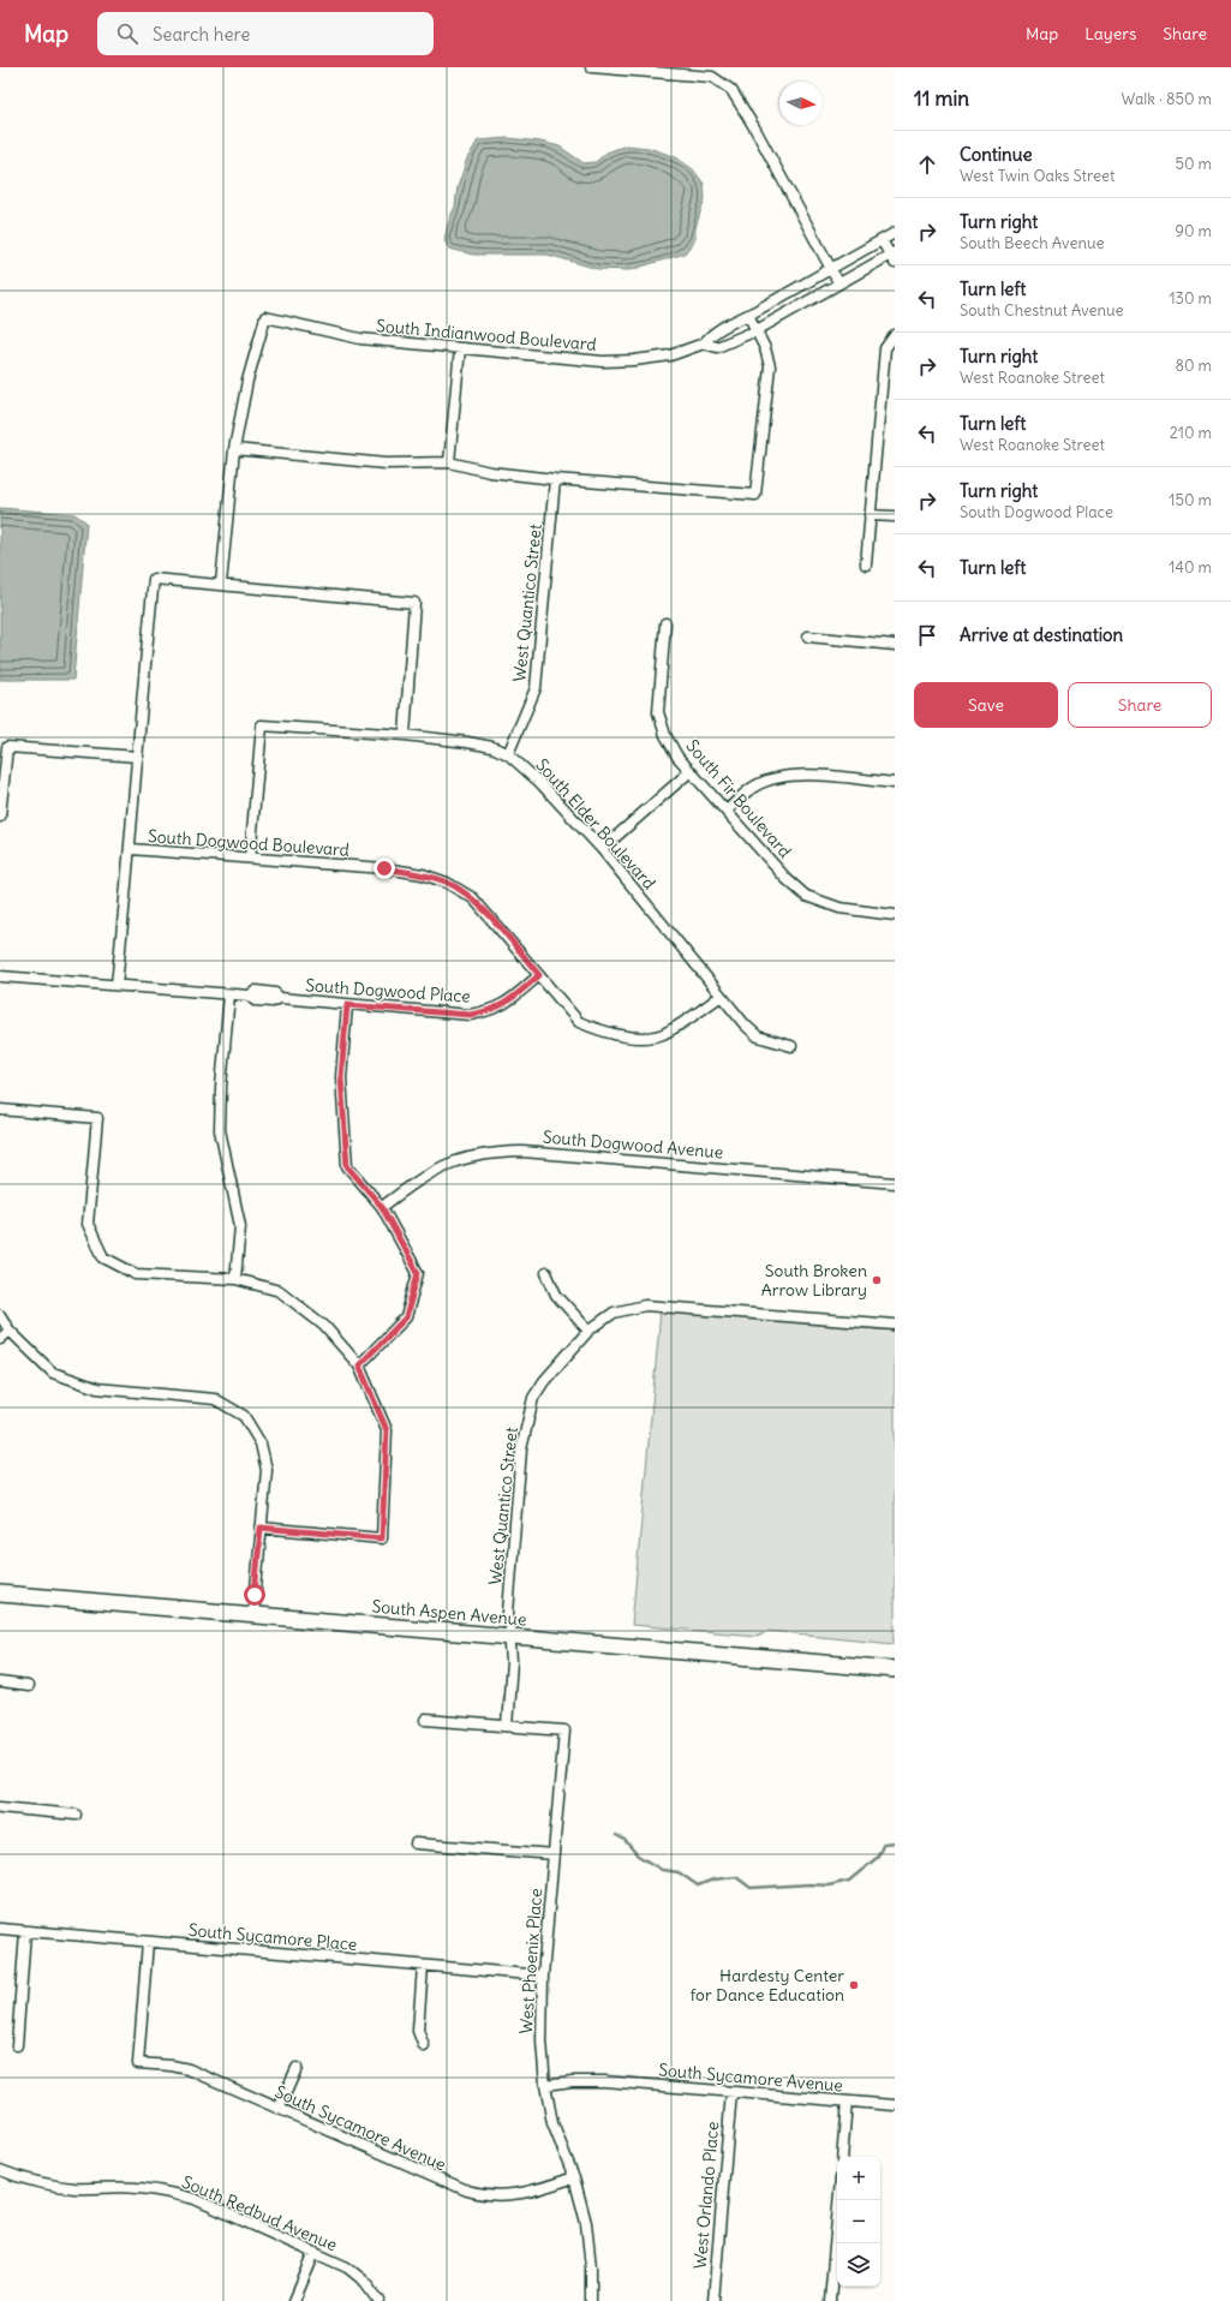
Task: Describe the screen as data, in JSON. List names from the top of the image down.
{
  "streets": {
    "main road": ["South Aspen Avenue"],
    "street": [
      "South Indianwood Boulevard",
      "West Quantico Street",
      "South Fir Boulevard",
      "South Elder Boulevard",
      "South Dogwood Boulevard",
      "South Dogwood Place",
      "South Dogwood Avenue",
      "South Sycamore Place",
      "West Phoenix Place",
      "South Sycamore Avenue",
      "West Orlando Place",
      "South Redbud Avenue"
    ]
  },
  "crossings": [
    ["West Quantico Street", "South Elder Boulevard"],
    ["West Quantico Street", "South Aspen Avenue"],
    ["West Quantico Street", "West Phoenix Place"],
    ["South Elder Boulevard", "South Dogwood Boulevard"],
    ["South Dogwood Boulevard", "South Dogwood Place"],
    ["South Sycamore Place", "West Phoenix Place"],
    ["South Sycamore Place", "South Sycamore Avenue"],
    ["West Phoenix Place", "South Sycamore Avenue"],
    ["South Sycamore Avenue", "West Orlando Place"]
  ],
  "places": ["South Broken Arrow Library", "Hardesty Center for Dance Education"],
  "north": "right",
  "page": {
    "header": "Map",
    "search": "Search here",
    "nav": ["Map", "Layers", "Share"],
    "heading": ["11 min", "Walk · 850 m"],
    "list": [
      ["Continue", "West Twin Oaks Street", "50 m"],
      ["Turn right", "South Beech Avenue", "90 m"],
      ["Turn left", "South Chestnut Avenue", "130 m"],
      ["Turn right", "West Roanoke Street", "80 m"],
      ["Turn left", "West Roanoke Street", "210 m"],
      ["Turn right", "South Dogwood Place", "150 m"],
      ["Turn left", "140 m"],
      "Arrive at destination"
    ],
    "buttons": ["Save", "Share"],
    "map_buttons": ["+", "−"]
  }
}
